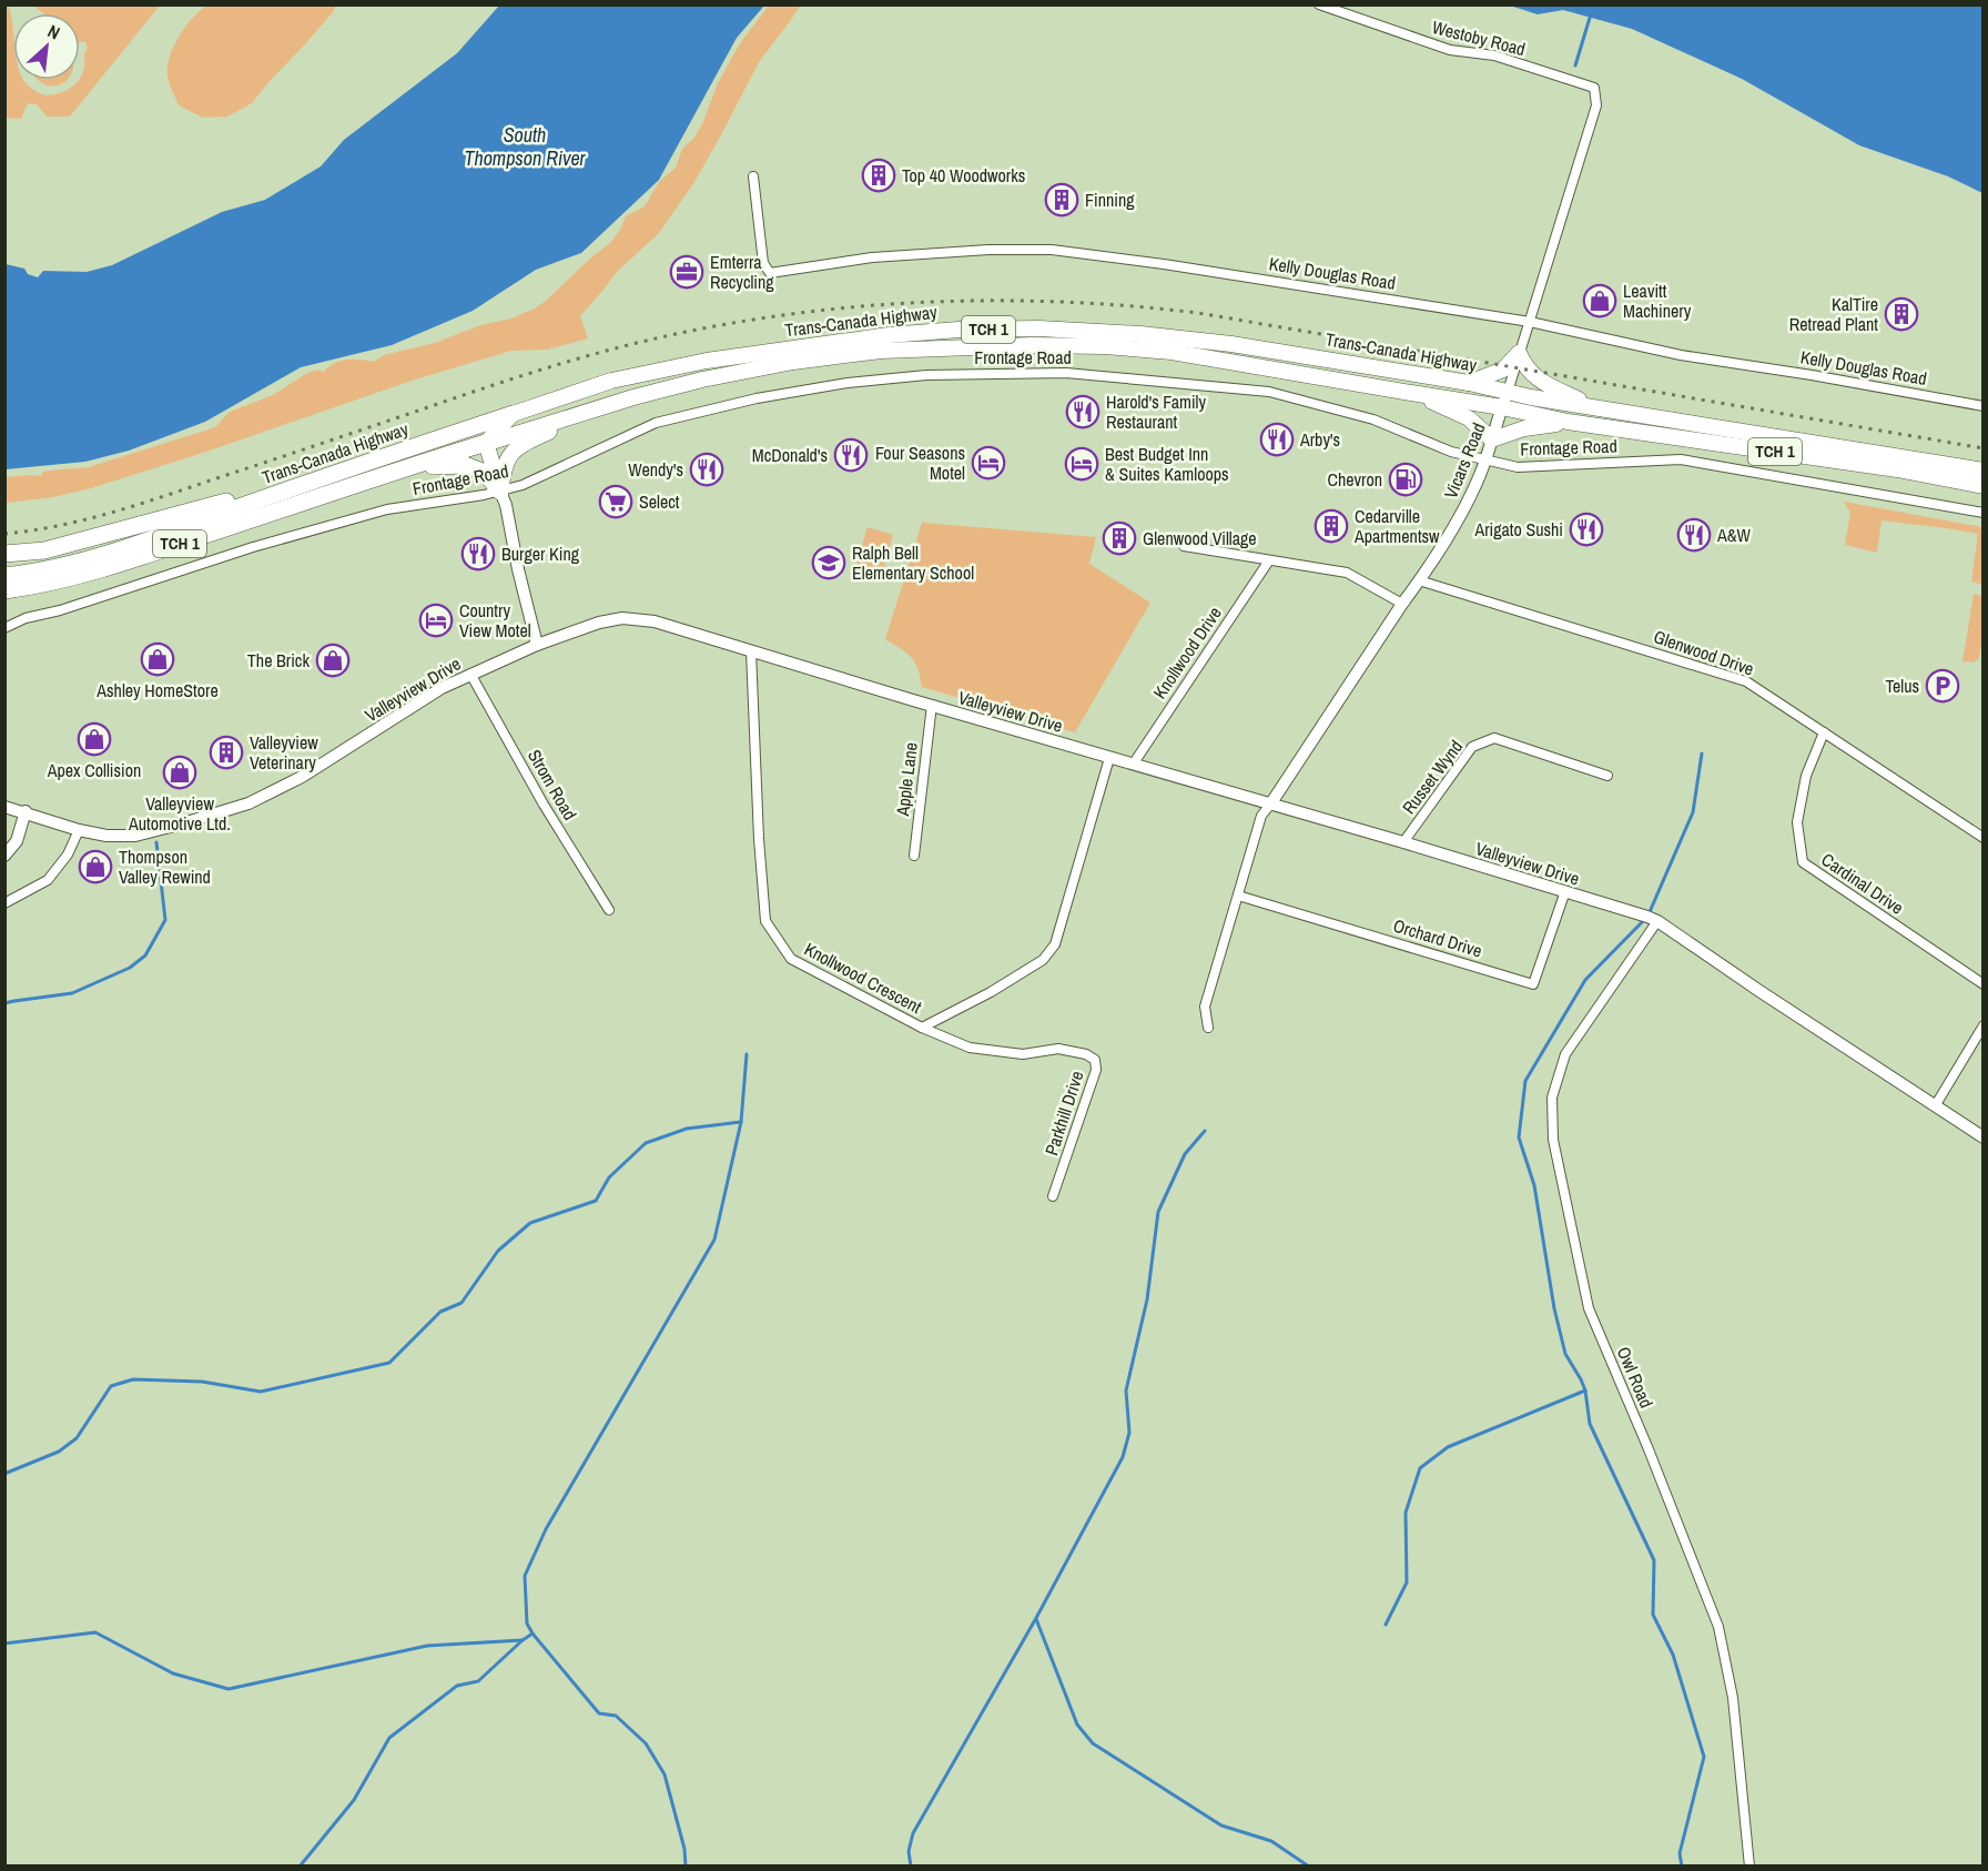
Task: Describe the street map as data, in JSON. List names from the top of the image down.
{
  "streets": {
    "highway": ["Trans-Canada Highway", "TCH 1"],
    "street": [
      "Westoby Road",
      "Kelly Douglas Road",
      "Frontage Road",
      "Vicars Road",
      "Knollwood Drive",
      "Glenwood Drive",
      "Valleyview Drive",
      "Russet Wynd",
      "Apple Lane",
      "Strom Road",
      "Cardinal Drive",
      "Orchard Drive",
      "Knollwood Crescent",
      "Parkhill Drive",
      "Owl Road"
    ]
  },
  "crossings": [
    ["Westoby Road", "Vicars Road"],
    ["Kelly Douglas Road", "Vicars Road"],
    ["Trans-Canada Highway", "Vicars Road"],
    ["Frontage Road", "Vicars Road"],
    ["Vicars Road", "Glenwood Drive"],
    ["Vicars Road", "Valleyview Drive"],
    ["Knollwood Drive", "Valleyview Drive"],
    ["Glenwood Drive", "Cardinal Drive"],
    ["Valleyview Drive", "Russet Wynd"],
    ["Valleyview Drive", "Apple Lane"],
    ["Valleyview Drive", "Strom Road"],
    ["Valleyview Drive", "Orchard Drive"],
    ["Valleyview Drive", "Knollwood Crescent"],
    ["Valleyview Drive", "Owl Road"],
    ["Knollwood Crescent", "Parkhill Drive"]
  ],
  "water": ["South Thompson River"],
  "places": {
    "building": [
      "Top 40 Woodworks",
      "Finning",
      "KalTire Retread Plant",
      "Cedarville Apartmentsw",
      "Glenwood Village",
      "Valleyview Veterinary"
    ],
    "office": ["Emterra Recycling"],
    "shop": [
      "Leavitt Machinery",
      "Ashley HomeStore",
      "The Brick",
      "Apex Collision",
      "Valleyview Automotive Ltd.",
      "Thompson Valley Rewind"
    ],
    "restaurant": [
      "Harold's Family Restaurant",
      "Arby's",
      "McDonald's",
      "Wendy's",
      "Arigato Sushi",
      "A&W",
      "Burger King"
    ],
    "hotel": ["Four Seasons Motel", "Best Budget Inn & Suites Kamloops", "Country View Motel"],
    "fuel station": ["Chevron"],
    "supermarket": ["Select"],
    "school or university": ["Ralph Bell Elementary School"],
    "parking": ["Telus"]
  },
  "north": "top right"
}
